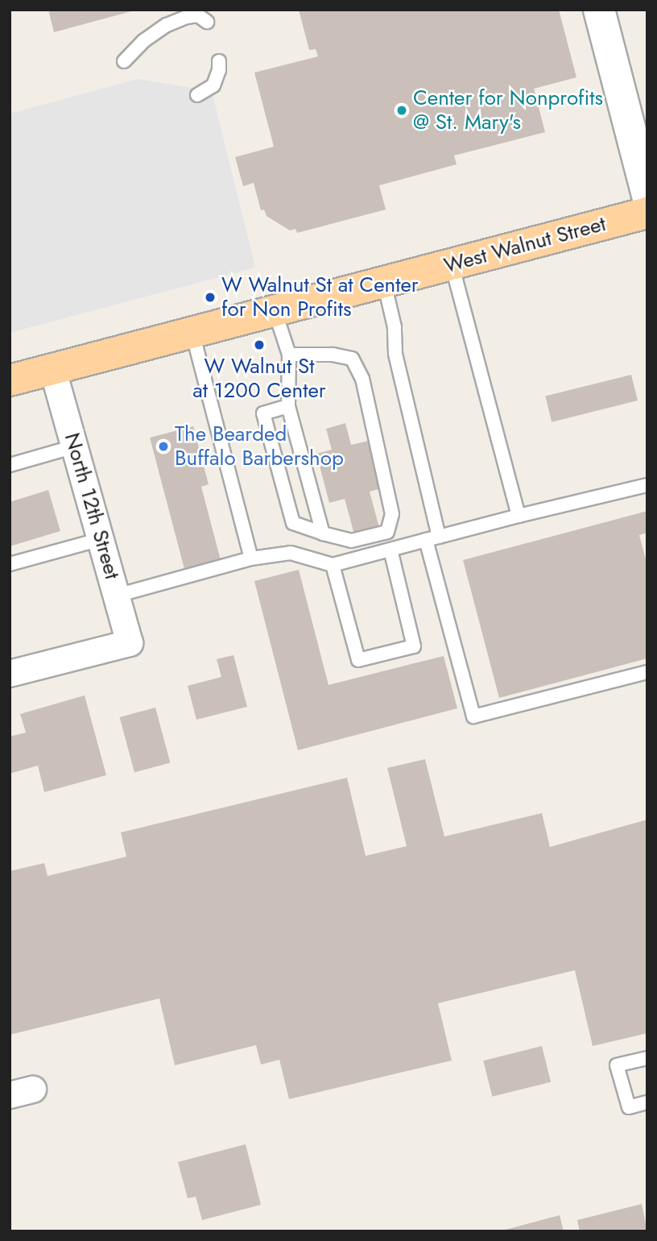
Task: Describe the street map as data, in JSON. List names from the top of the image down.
{
  "streets": {
    "main road": ["West Walnut Street"],
    "street": ["North 12th Street"]
  },
  "crossings": [
    ["West Walnut Street", "North 12th Street"]
  ],
  "places": [
    "Center for Nonprofits @ St. Mary's",
    "W Walnut St at Center for Non Profits",
    "W Walnut St at 1200 Center",
    "The Bearded Buffalo Barbershop"
  ]
}
